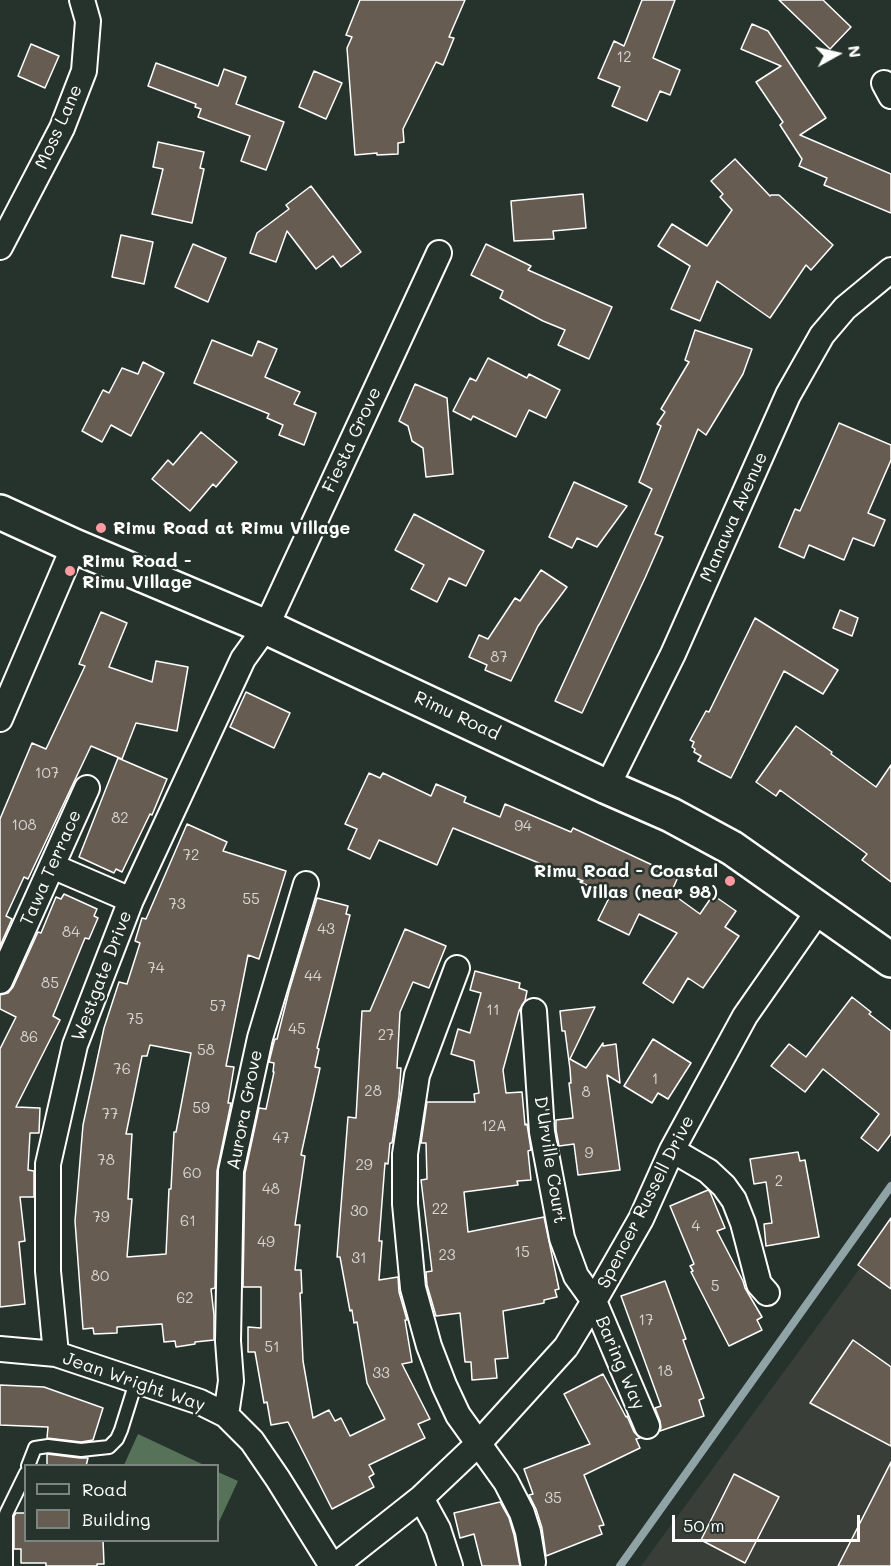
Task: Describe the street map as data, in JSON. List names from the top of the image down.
{
  "streets": {
    "main road": ["Rimu Road"],
    "street": [
      "Moss Lane",
      "Fiesta Grove",
      "Manawa Avenue",
      "Tawa Terrace",
      "Westgate Drive",
      "Aurora Grove",
      "D'Urville Court",
      "Spencer Russell Drive",
      "Baring Way",
      "Jean Wright Way"
    ]
  },
  "crossings": [
    ["Fiesta Grove", "Rimu Road"],
    ["Fiesta Grove", "Westgate Drive"],
    ["Manawa Avenue", "Rimu Road"],
    ["Rimu Road", "Westgate Drive"],
    ["Rimu Road", "Spencer Russell Drive"],
    ["Westgate Drive", "Jean Wright Way"],
    ["Aurora Grove", "Jean Wright Way"],
    ["D'Urville Court", "Spencer Russell Drive"],
    ["D'Urville Court", "Baring Way"],
    ["Spencer Russell Drive", "Baring Way"],
    ["Spencer Russell Drive", "Jean Wright Way"]
  ],
  "places": ["Rimu Road at Rimu Village", "Rimu Road - Rimu Village", "Rimu Road - Coastal Villas (near 98)"],
  "house_numbers": [
    "12",
    "87",
    "107",
    "82",
    "108",
    "94",
    "72",
    "55",
    "73",
    "43",
    "84",
    "74",
    "44",
    "85",
    "57",
    "11",
    "75",
    "45",
    "27",
    "86",
    "58",
    "76",
    "1",
    "28",
    "8",
    "59",
    "77",
    "12A",
    "47",
    "9",
    "78",
    "29",
    "60",
    "2",
    "48",
    "22",
    "30",
    "79",
    "61",
    "4",
    "49",
    "15",
    "23",
    "31",
    "80",
    "5",
    "62",
    "17",
    "51",
    "18",
    "33",
    "35"
  ],
  "legend": ["Road", "Building"],
  "scale_bar": "50 m",
  "north": "right"
}
